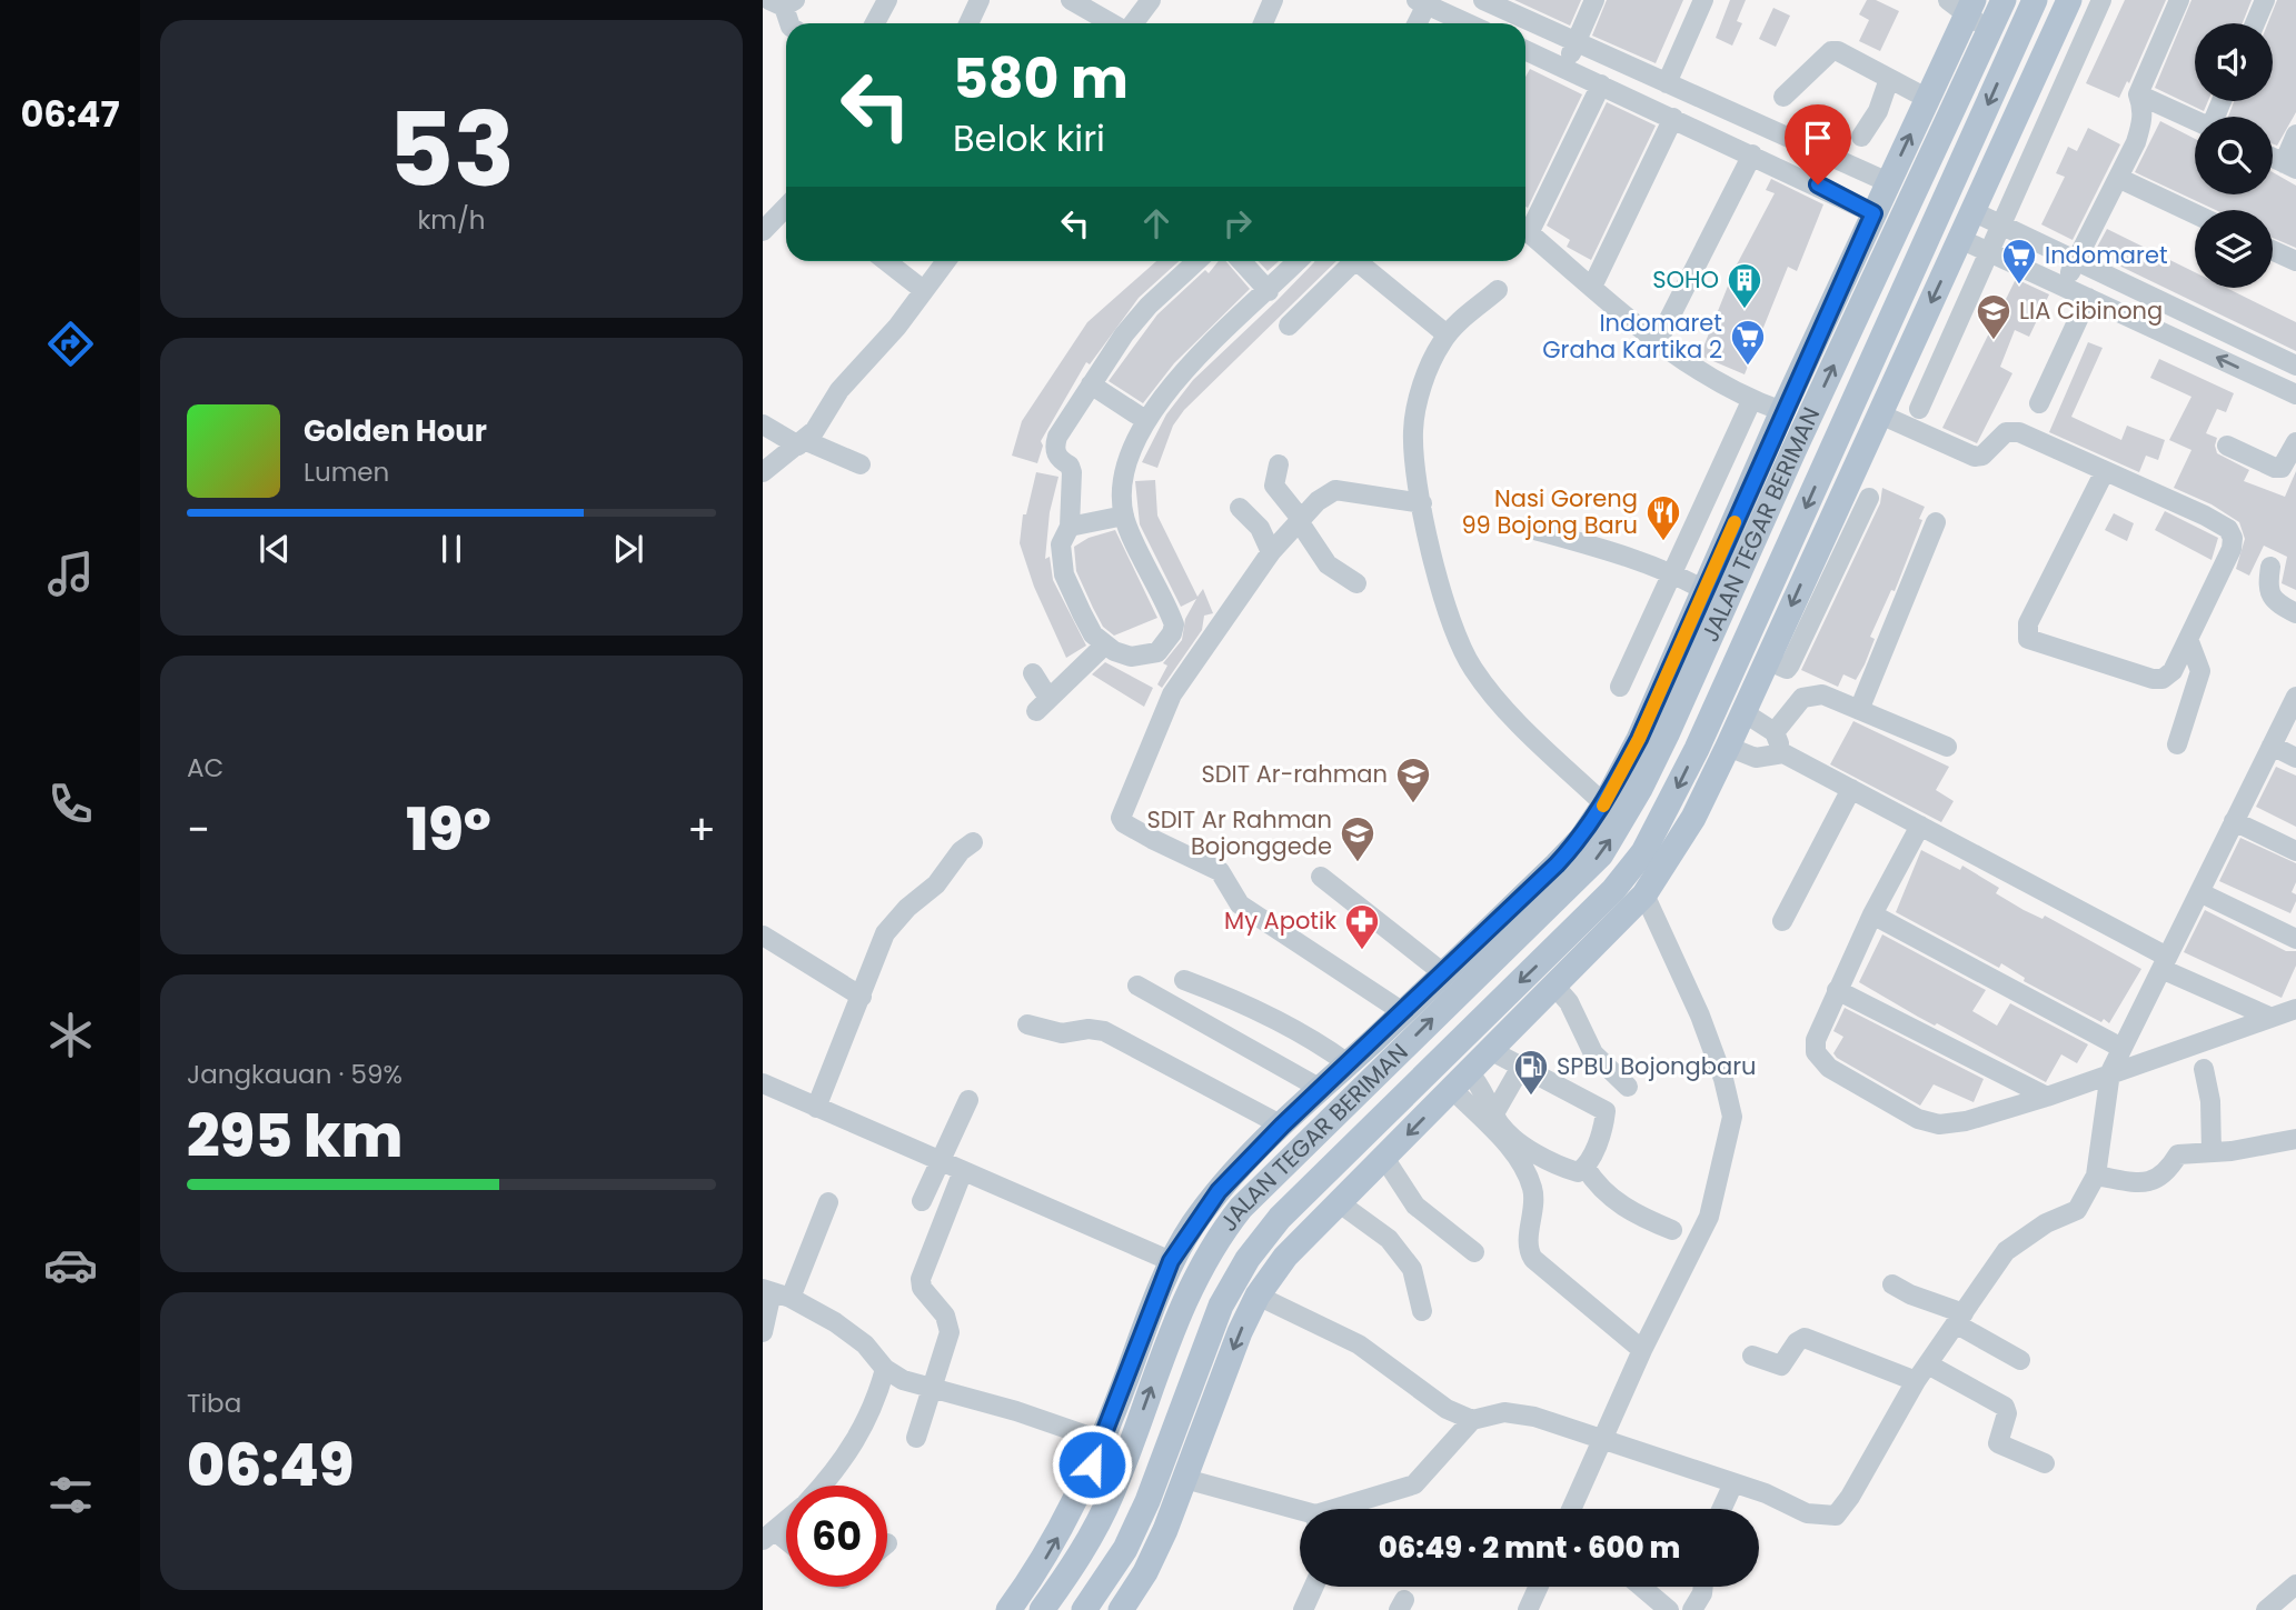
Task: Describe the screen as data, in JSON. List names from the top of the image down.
{
  "streets": {
    "main road": ["JALAN TEGAR BERIMAN"]
  },
  "places": {
    "supermarket": ["Indomaret", "Indomaret Graha Kartika 2"],
    "building": ["SOHO"],
    "school or university": ["LIA Cibinong", "SDIT Ar-rahman", "SDIT Ar Rahman Bojonggede"],
    "restaurant": ["Nasi Goreng 99 Bojong Baru"],
    "pharmacy": ["My Apotik"],
    "fuel station": ["SPBU Bojongbaru"]
  },
  "page": {
    "tabs": "06:47",
    "tile": [
      ["53", "km/h"],
      "AC",
      ["Jangkauan · 59%", "295 km"],
      ["Tiba", "06:49"]
    ],
    "turn": ["580 m", "Belok kiri"],
    "song": ["Golden Hour", "Lumen"],
    "heat": ["−", "19°", "+"],
    "limit": "60",
    "trip": "06:49 · 2 mnt · 600 m"
  }
}
